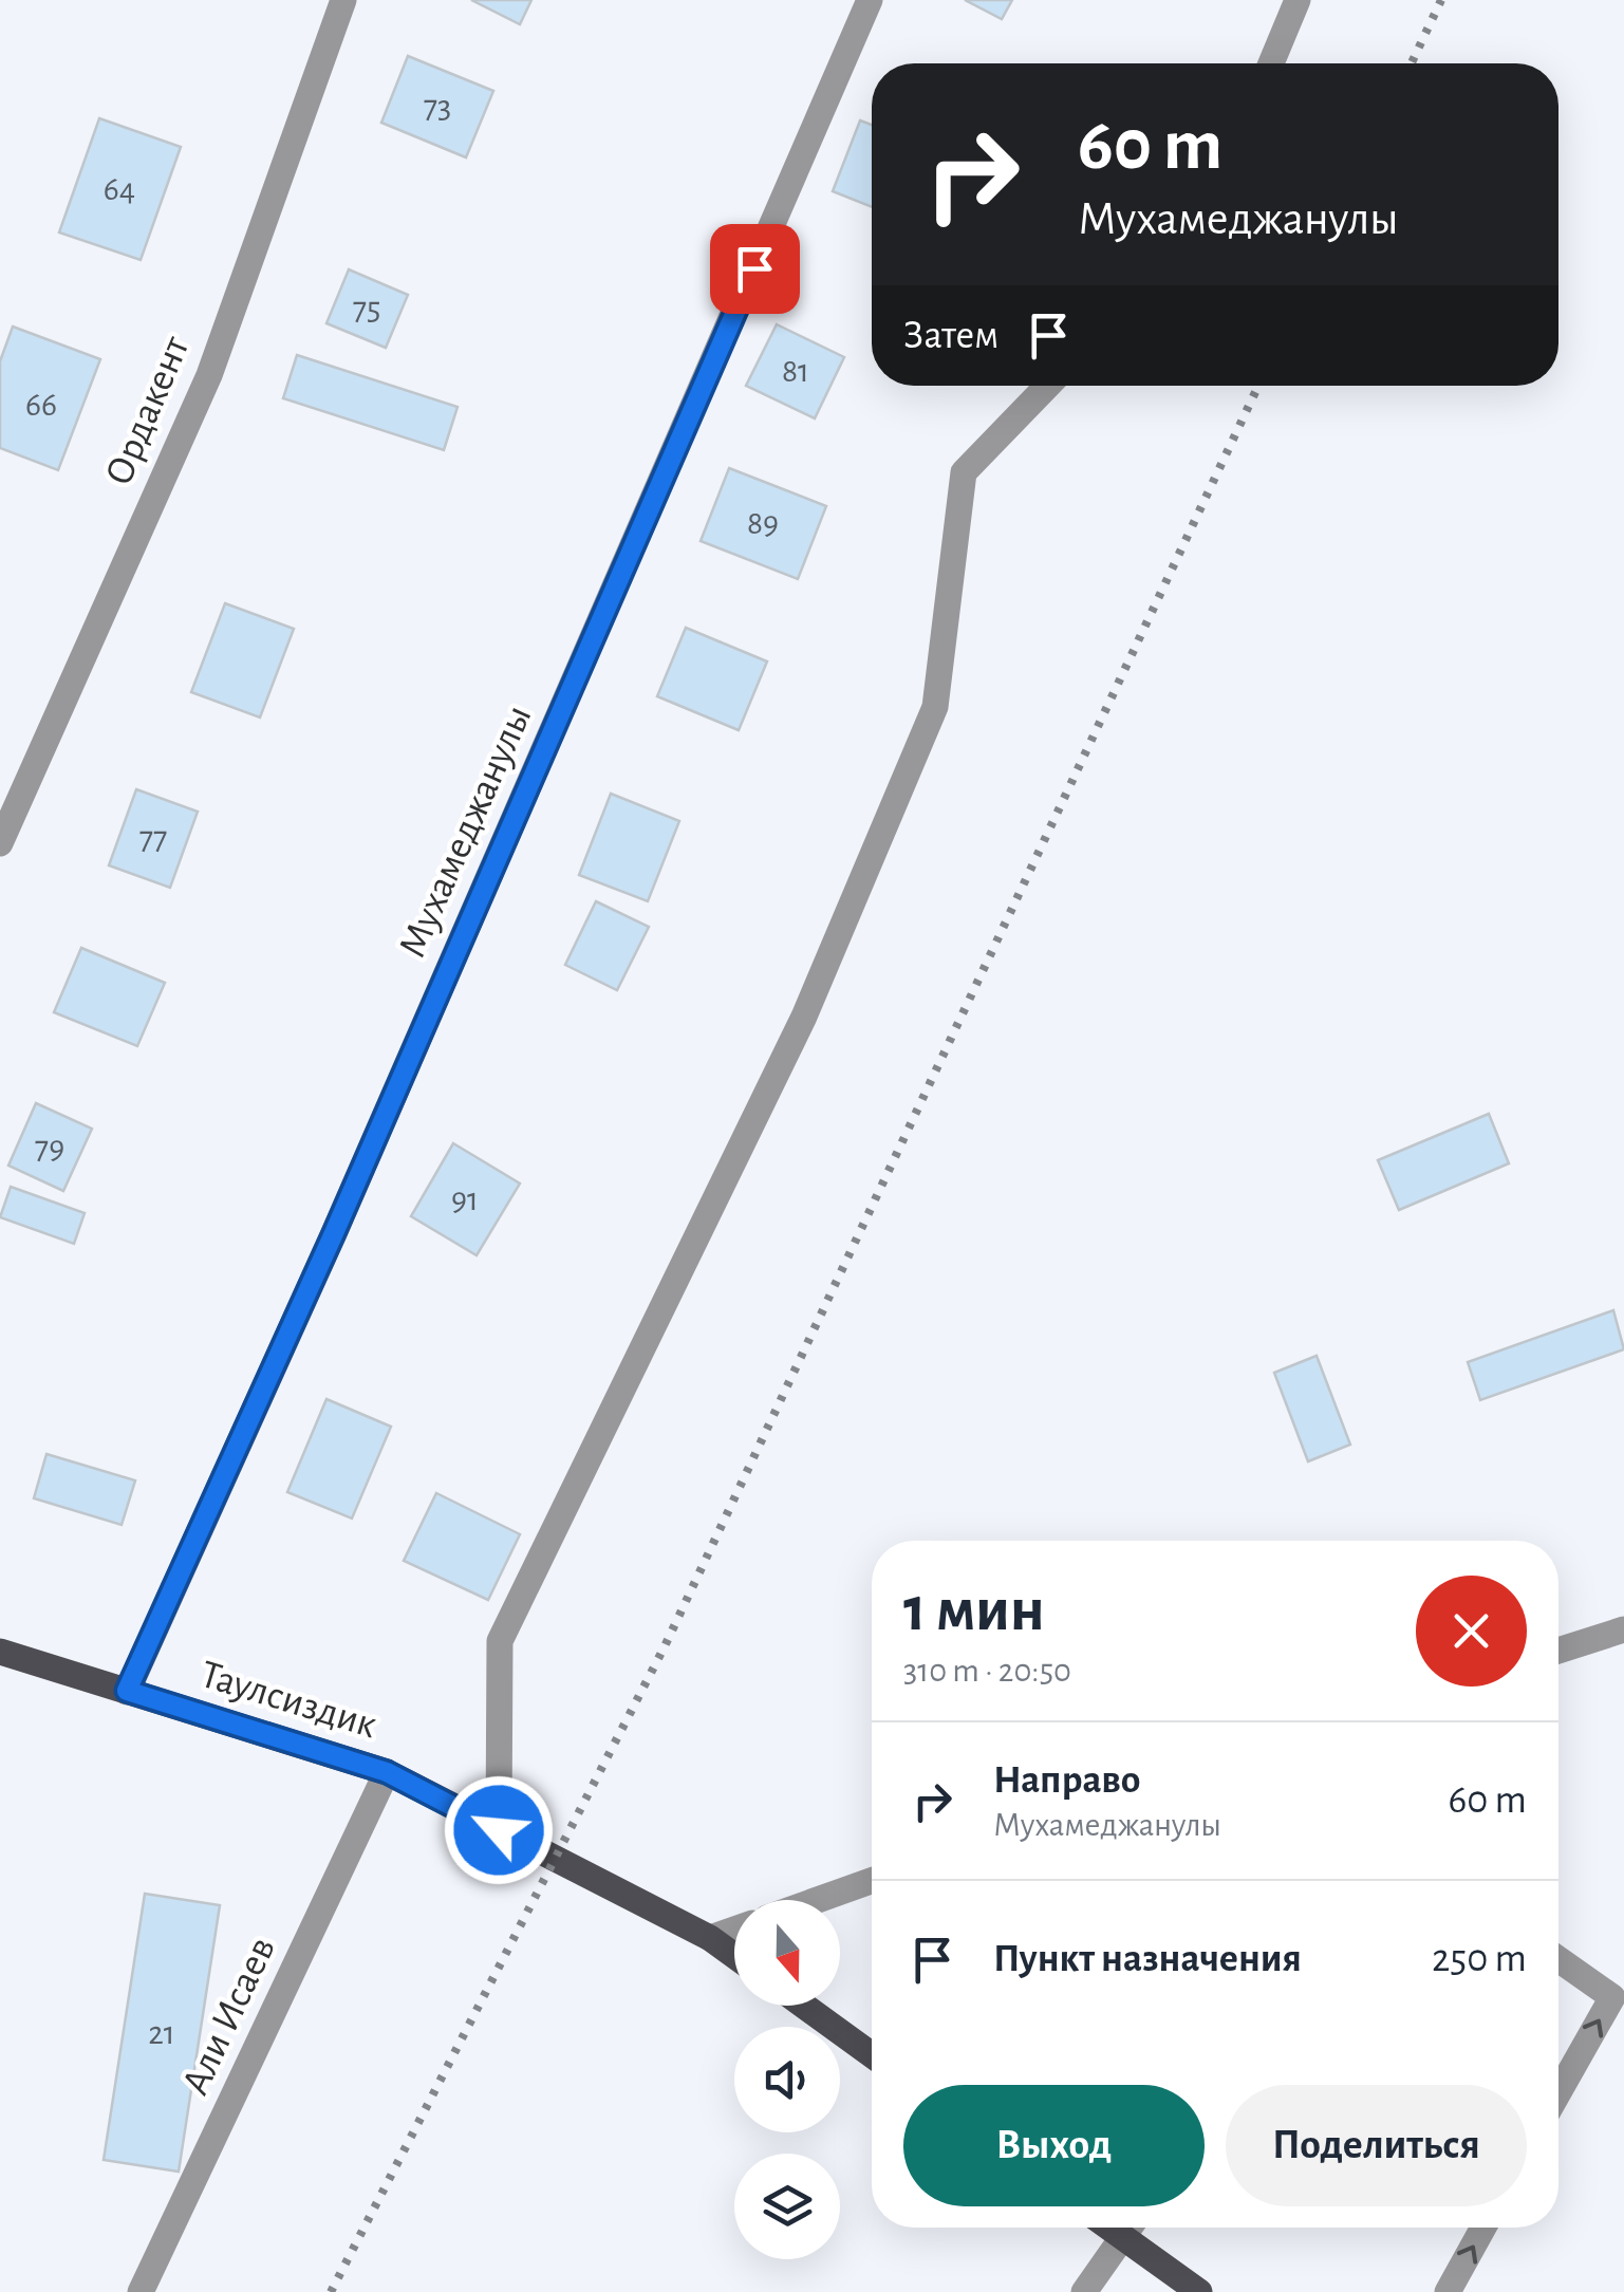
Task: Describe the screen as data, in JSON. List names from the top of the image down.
{
  "streets": {
    "main road": ["Таулсиздик"],
    "street": ["Ордакент", "Мухамеджанулы", "Али Исаев"]
  },
  "crossings": [
    ["Мухамеджанулы", "Таулсиздик"],
    ["Таулсиздик", "Али Исаев"]
  ],
  "house_numbers": [
    "73",
    "64",
    "75",
    "81",
    "66",
    "89",
    "77",
    "79",
    "91",
    "21"
  ],
  "north": "bottom",
  "page": {
    "turn": ["60 m", "Мухамеджанулы"],
    "then": "Затем",
    "heading": ["1 мин", "310 m · 20:50"],
    "list": [
      {
        "name": "Направо",
        "note": "Мухамеджанулы",
        "value": "60 m"
      },
      {
        "name": "Пункт назначения",
        "value": "250 m"
      }
    ],
    "buttons": ["Выход", "Поделиться"]
  }
}
